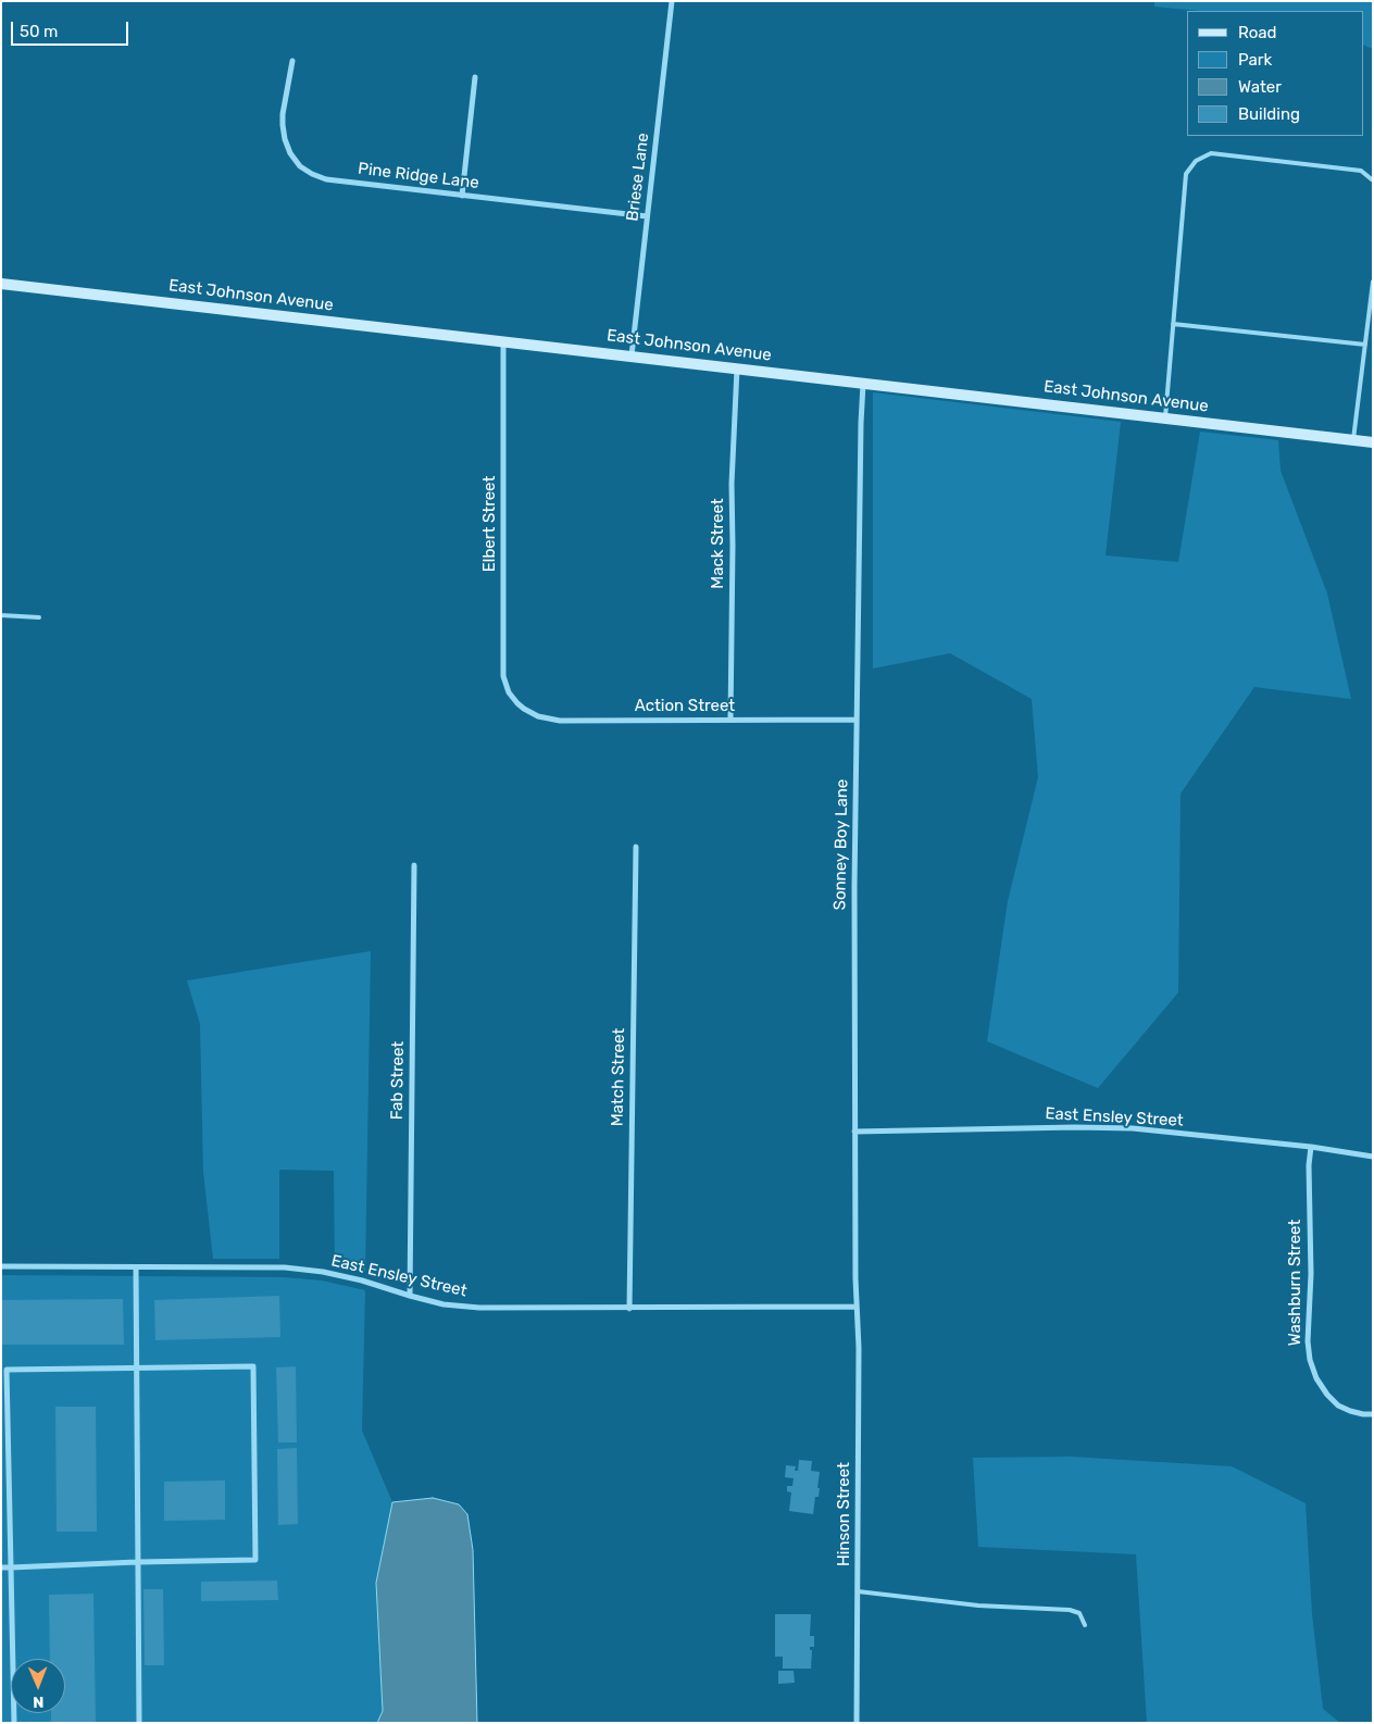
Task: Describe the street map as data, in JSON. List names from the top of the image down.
{
  "streets": {
    "main road": ["East Johnson Avenue"],
    "street": [
      "Pine Ridge Lane",
      "Briese Lane",
      "Elbert Street",
      "Mack Street",
      "Action Street",
      "Sonney Boy Lane",
      "Match Street",
      "Fab Street",
      "East Ensley Street",
      "Washburn Street",
      "Hinson Street"
    ]
  },
  "crossings": [
    ["Pine Ridge Lane", "Briese Lane"],
    ["Briese Lane", "East Johnson Avenue"],
    ["East Johnson Avenue", "Elbert Street"],
    ["East Johnson Avenue", "Mack Street"],
    ["East Johnson Avenue", "Sonney Boy Lane"],
    ["Elbert Street", "Action Street"],
    ["Mack Street", "Action Street"],
    ["Action Street", "Sonney Boy Lane"],
    ["Sonney Boy Lane", "East Ensley Street"],
    ["Sonney Boy Lane", "Hinson Street"],
    ["Match Street", "East Ensley Street"],
    ["Fab Street", "East Ensley Street"],
    ["East Ensley Street", "Washburn Street"],
    ["East Ensley Street", "Hinson Street"]
  ],
  "legend": [
    "Road",
    "Park",
    "Water",
    "Building"
  ],
  "scale_bar": "50 m",
  "north": "bottom"
}
